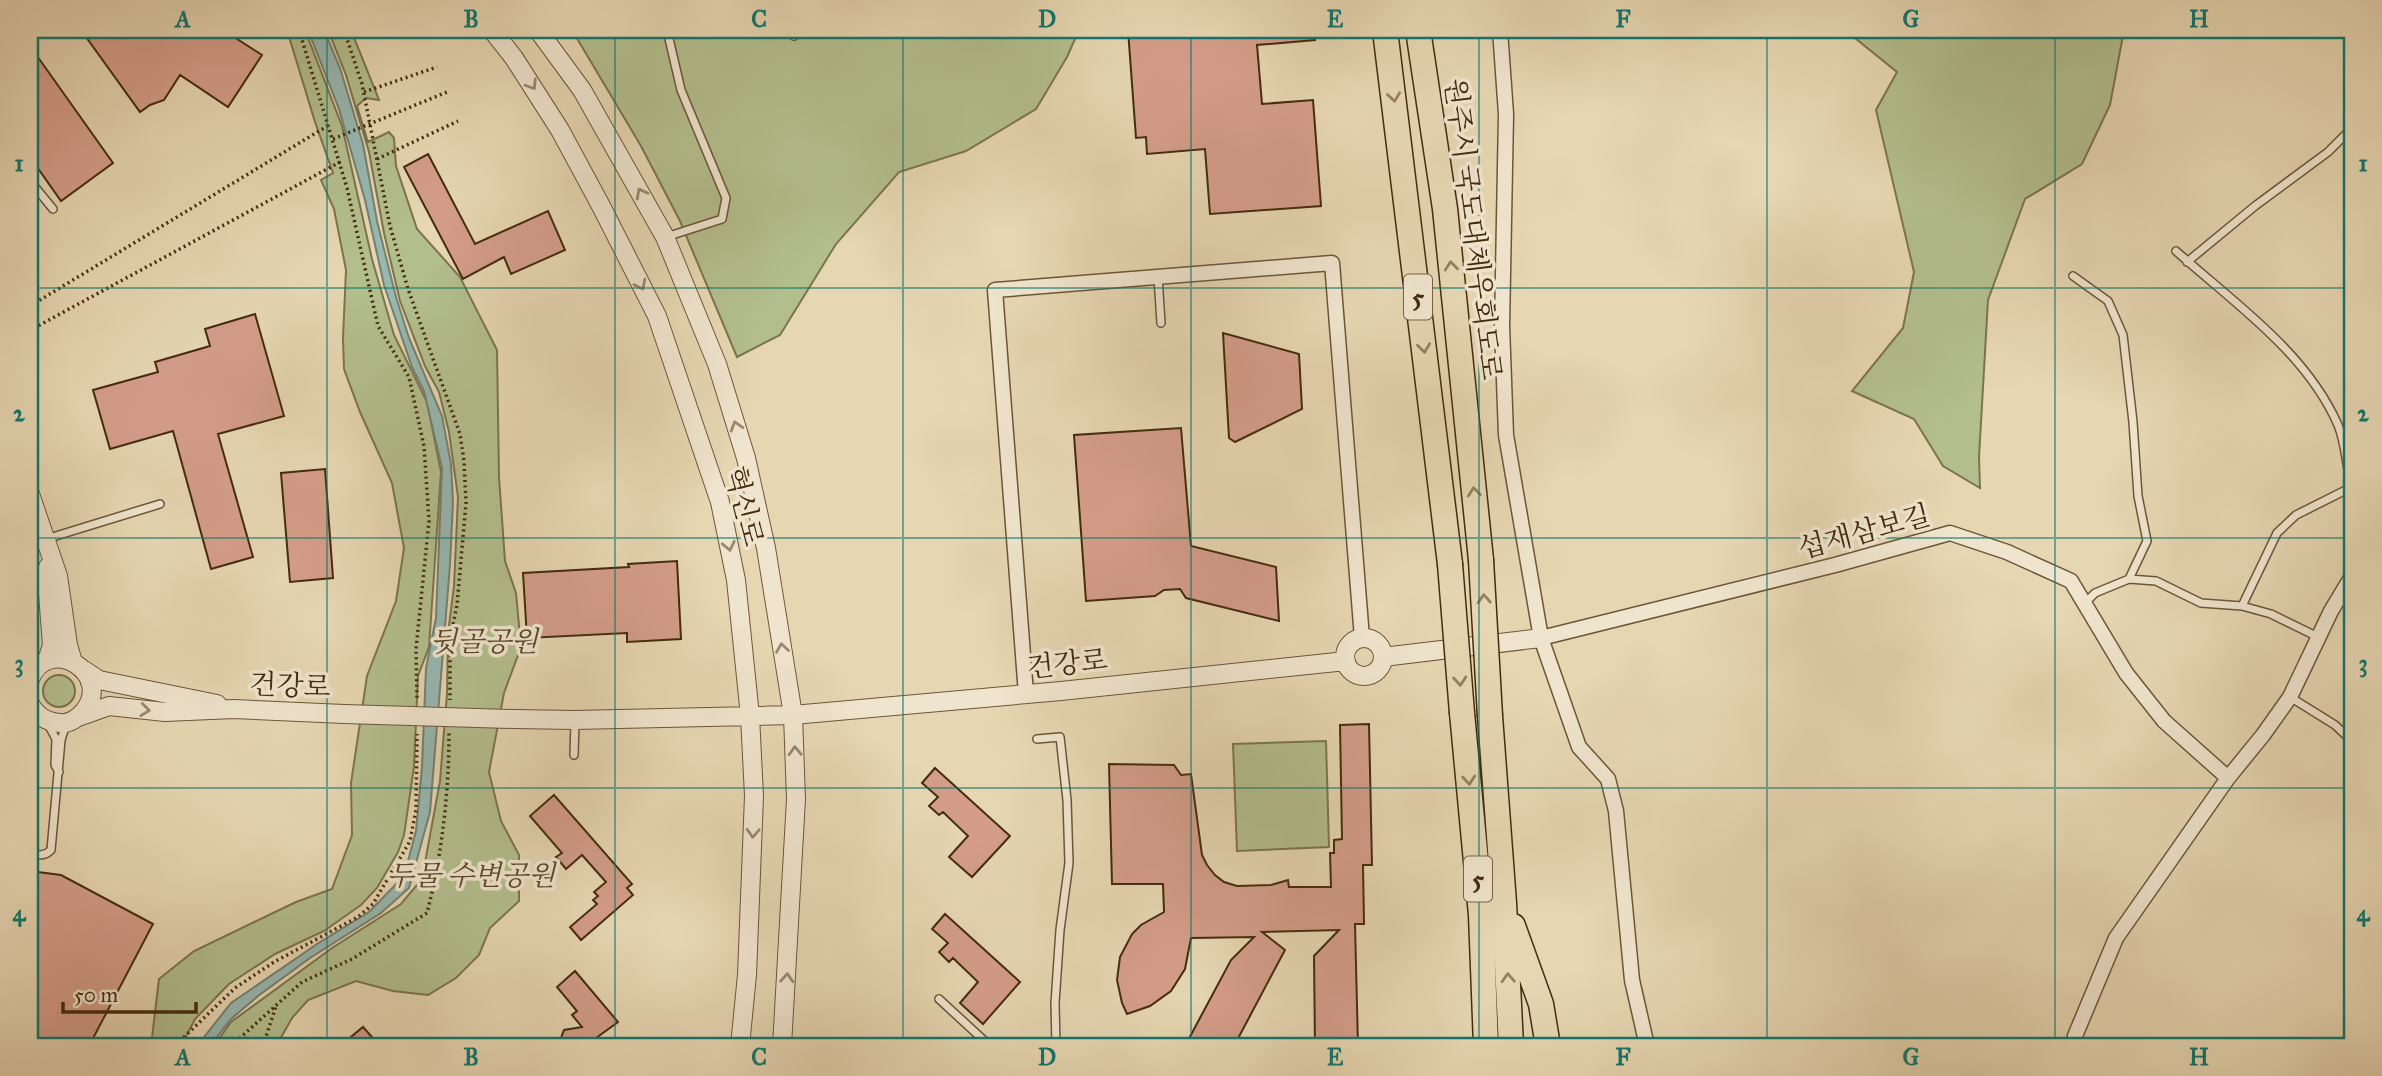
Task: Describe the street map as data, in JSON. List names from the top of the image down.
{
  "streets": {
    "highway": ["원주시 국도대체우회도로", "5"],
    "street": ["혁신로", "섭재삼보길", "건강로"]
  },
  "crossings": [
    ["원주시 국도대체우회도로", "5"],
    ["혁신로", "건강로"]
  ],
  "parks": ["뒷골공원", "두물 수변공원"],
  "scale_bar": "50 m",
  "grid": {
    "columns": [
      "A",
      "B",
      "C",
      "D",
      "E",
      "F",
      "G",
      "H"
    ],
    "rows": [
      "1",
      "2",
      "3",
      "4"
    ]
  }
}
